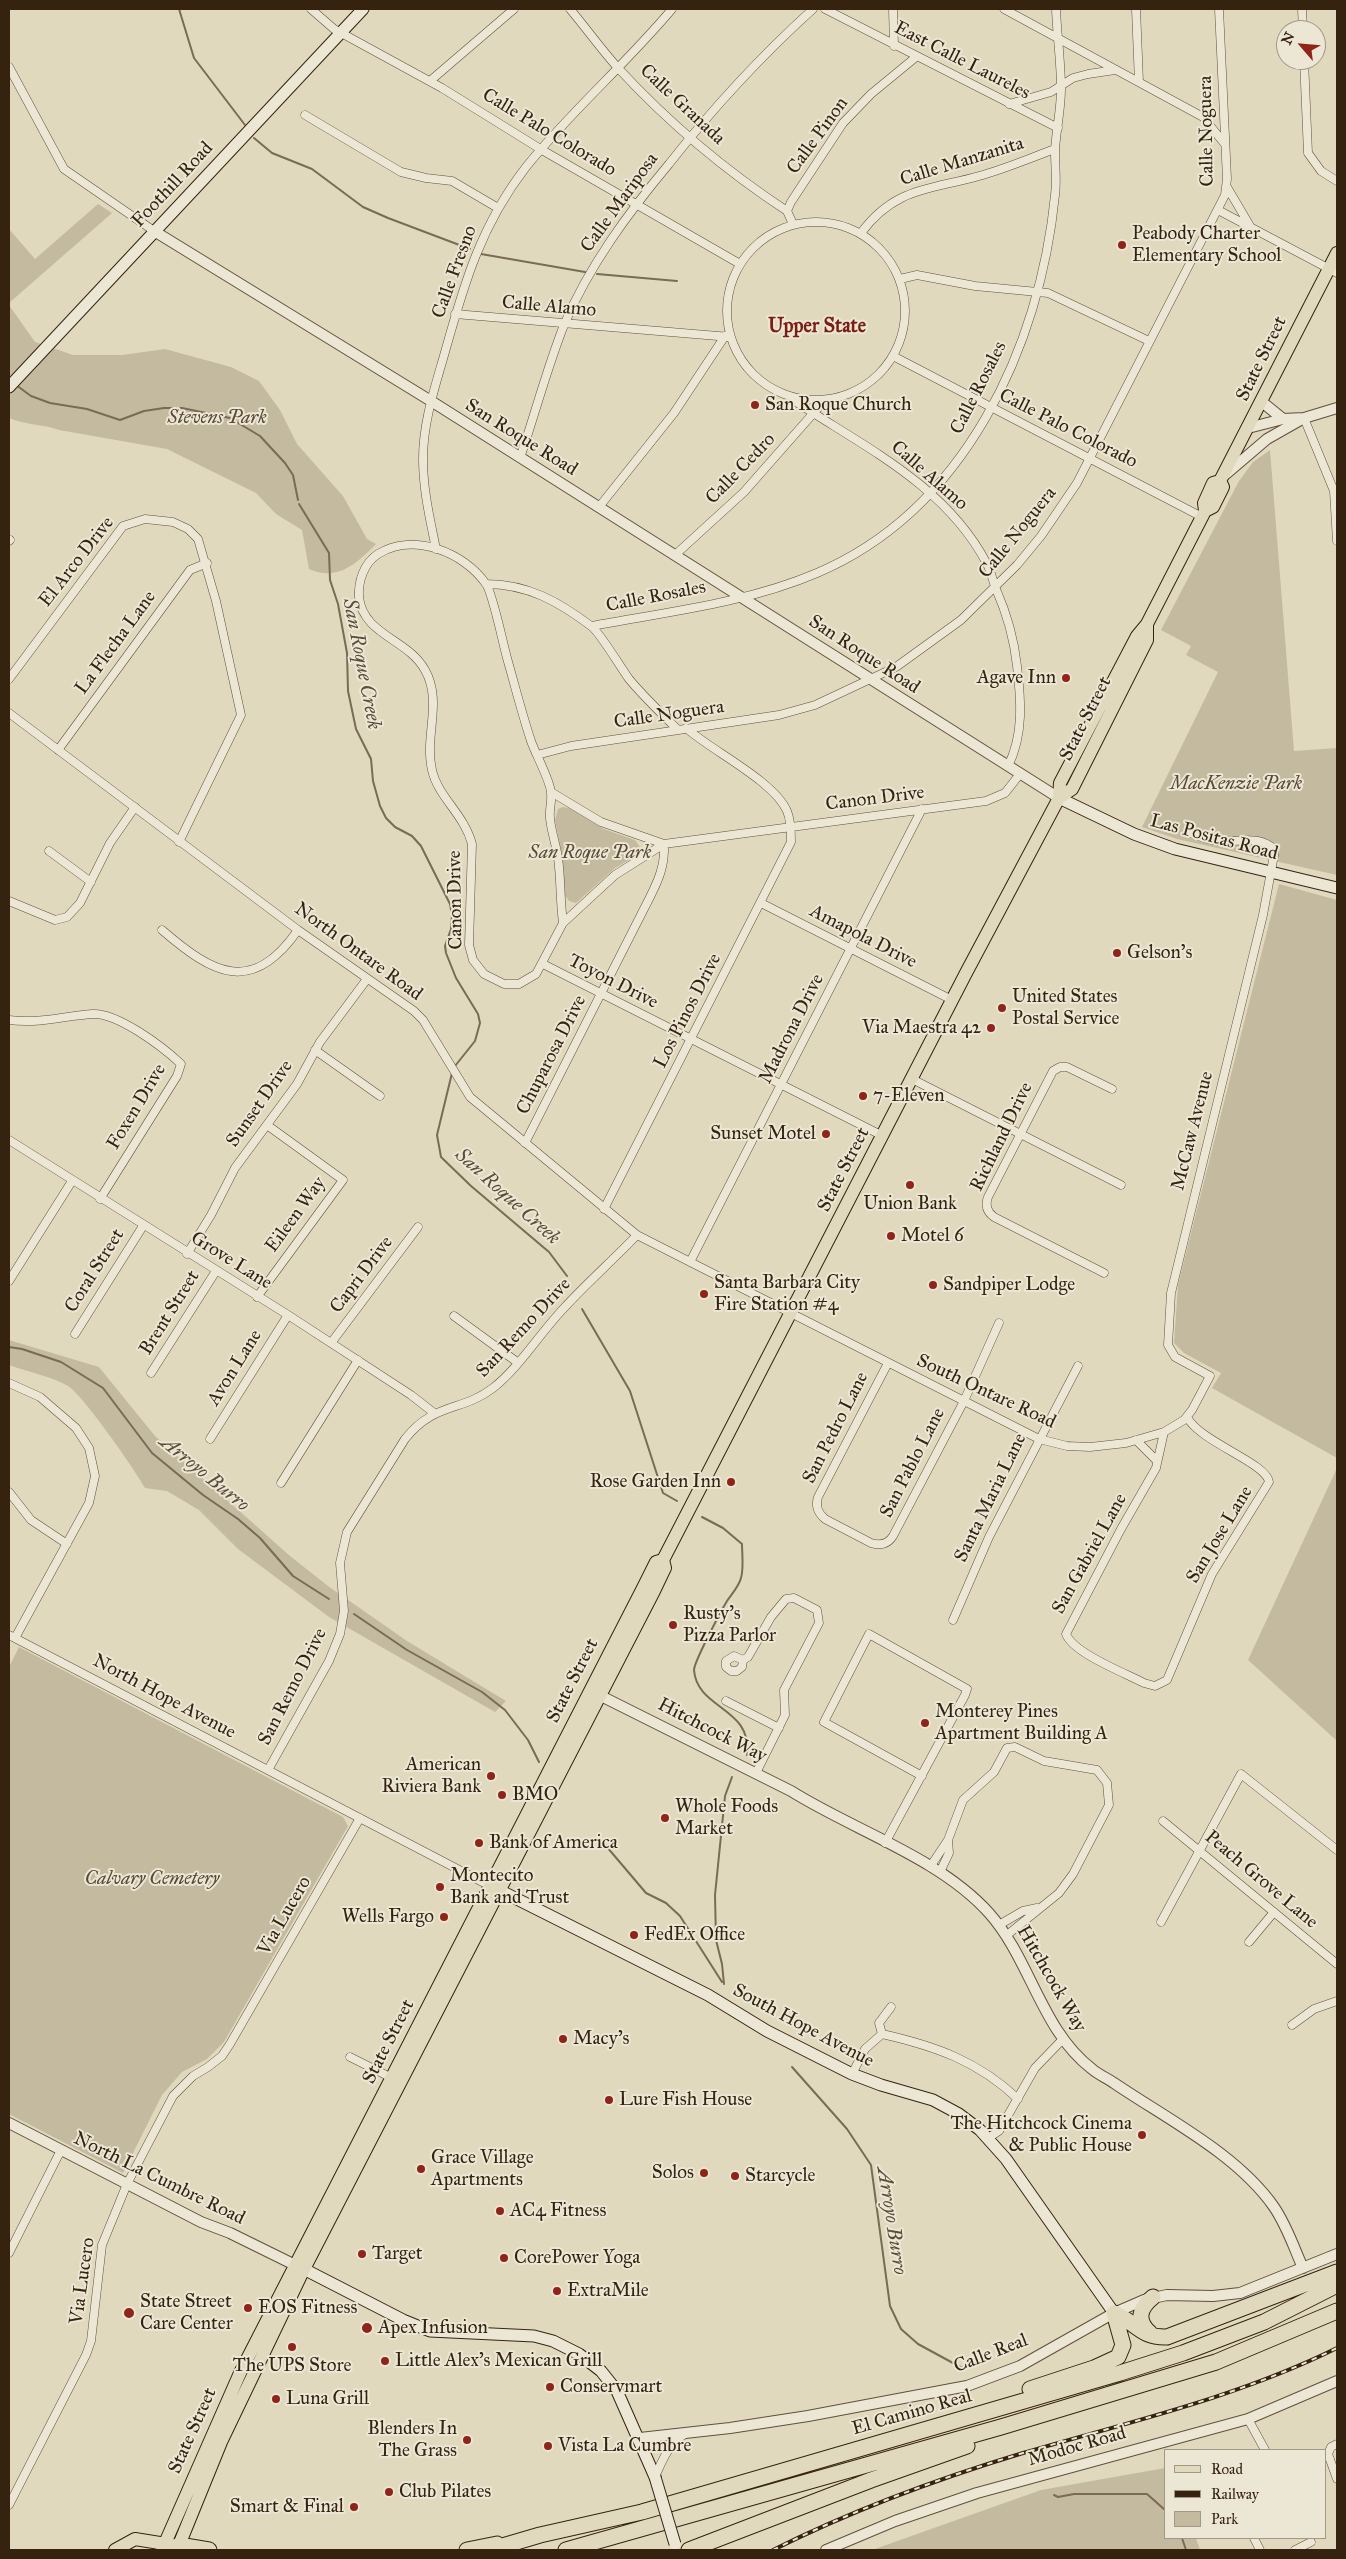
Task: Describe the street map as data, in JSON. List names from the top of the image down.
{
  "streets": {
    "highway": ["El Camino Real"],
    "main road": [
      "Foothill Road",
      "State Street",
      "Las Positas Road",
      "South Hope Avenue"
    ],
    "street": [
      "East Calle Laureles",
      "Calle Granada",
      "Calle Noguera",
      "Calle Palo Colorado",
      "Calle Pinon",
      "Calle Manzanita",
      "Calle Mariposa",
      "Calle Fresno",
      "Calle Alamo",
      "Calle Rosales",
      "San Roque Road",
      "Calle Cedro",
      "El Arco Drive",
      "La Flecha Lane",
      "Canon Drive",
      "Amapola Drive",
      "North Ontare Road",
      "Toyon Drive",
      "Los Pinos Drive",
      "Madrona Drive",
      "Chuparosa Drive",
      "Sunset Drive",
      "Foxen Drive",
      "McCaw Avenue",
      "Richland Drive",
      "Eileen Way",
      "Grove Lane",
      "Coral Street",
      "Capri Drive",
      "Brent Street",
      "San Remo Drive",
      "Avon Lane",
      "South Ontare Road",
      "San Pedro Lane",
      "San Pablo Lane",
      "Santa Maria Lane",
      "San Jose Lane",
      "San Gabriel Lane",
      "North Hope Avenue",
      "Hitchcock Way",
      "Peach Grove Lane",
      "Via Lucero",
      "North La Cumbre Road",
      "Calle Real",
      "Modoc Road"
    ]
  },
  "crossings": [
    ["East Calle Laureles", "Calle Pinon"],
    ["East Calle Laureles", "Calle Rosales"],
    ["Calle Granada", "Calle Pinon"],
    ["Calle Granada", "Calle Mariposa"],
    ["Calle Granada", "Calle Fresno"],
    ["Calle Noguera", "Calle Palo Colorado"],
    ["Calle Noguera", "Calle Alamo"],
    ["Calle Noguera", "San Roque Road"],
    ["Calle Palo Colorado", "Calle Manzanita"],
    ["Calle Palo Colorado", "Foothill Road"],
    ["Calle Palo Colorado", "Calle Mariposa"],
    ["Calle Palo Colorado", "Calle Fresno"],
    ["Calle Palo Colorado", "Calle Alamo"],
    ["Calle Palo Colorado", "State Street"],
    ["Calle Palo Colorado", "Calle Rosales"],
    ["Calle Palo Colorado", "Calle Cedro"],
    ["Calle Manzanita", "Calle Alamo"],
    ["Calle Manzanita", "Calle Rosales"],
    ["Calle Manzanita", "Calle Cedro"],
    ["Foothill Road", "San Roque Road"],
    ["Calle Mariposa", "Calle Alamo"],
    ["Calle Mariposa", "San Roque Road"],
    ["Calle Fresno", "Calle Alamo"],
    ["Calle Fresno", "San Roque Road"],
    ["Calle Fresno", "Canon Drive"],
    ["Calle Alamo", "Calle Rosales"],
    ["Calle Alamo", "San Roque Road"],
    ["Calle Alamo", "Calle Cedro"],
    ["State Street", "San Roque Road"],
    ["State Street", "Las Positas Road"],
    ["State Street", "Amapola Drive"],
    ["State Street", "North Ontare Road"],
    ["State Street", "Toyon Drive"],
    ["State Street", "South Ontare Road"],
    ["State Street", "North Hope Avenue"],
    ["State Street", "Hitchcock Way"],
    ["State Street", "South Hope Avenue"],
    ["State Street", "North La Cumbre Road"],
    ["Calle Rosales", "San Roque Road"],
    ["San Roque Road", "Calle Cedro"],
    ["San Roque Road", "Canon Drive"],
    ["San Roque Road", "Las Positas Road"],
    ["El Arco Drive", "La Flecha Lane"],
    ["El Arco Drive", "North Ontare Road"],
    ["La Flecha Lane", "North Ontare Road"],
    ["Canon Drive", "Toyon Drive"],
    ["Canon Drive", "Los Pinos Drive"],
    ["Canon Drive", "Madrona Drive"],
    ["Canon Drive", "Chuparosa Drive"],
    ["Las Positas Road", "McCaw Avenue"],
    ["Amapola Drive", "Los Pinos Drive"],
    ["Amapola Drive", "Madrona Drive"],
    ["North Ontare Road", "Los Pinos Drive"],
    ["North Ontare Road", "Madrona Drive"],
    ["North Ontare Road", "Chuparosa Drive"],
    ["North Ontare Road", "Sunset Drive"],
    ["North Ontare Road", "San Remo Drive"],
    ["North Ontare Road", "South Ontare Road"],
    ["Toyon Drive", "Los Pinos Drive"],
    ["Toyon Drive", "Madrona Drive"],
    ["Toyon Drive", "Chuparosa Drive"],
    ["Sunset Drive", "Eileen Way"],
    ["Sunset Drive", "Grove Lane"],
    ["Foxen Drive", "Grove Lane"],
    ["McCaw Avenue", "South Ontare Road"],
    ["Eileen Way", "Grove Lane"],
    ["Grove Lane", "Coral Street"],
    ["Grove Lane", "Capri Drive"],
    ["Grove Lane", "Brent Street"],
    ["Grove Lane", "San Remo Drive"],
    ["Grove Lane", "Avon Lane"],
    ["San Remo Drive", "North Hope Avenue"],
    ["South Ontare Road", "San Pedro Lane"],
    ["South Ontare Road", "San Pablo Lane"],
    ["South Ontare Road", "Santa Maria Lane"],
    ["South Ontare Road", "San Jose Lane"],
    ["South Ontare Road", "San Gabriel Lane"],
    ["San Pedro Lane", "San Pablo Lane"],
    ["San Jose Lane", "San Gabriel Lane"],
    ["North Hope Avenue", "Via Lucero"],
    ["North Hope Avenue", "South Hope Avenue"],
    ["Hitchcock Way", "Calle Real"],
    ["Via Lucero", "North La Cumbre Road"],
    ["South Hope Avenue", "Calle Real"]
  ],
  "districts": ["Upper State"],
  "water": ["San Roque Creek", "Arroyo Burro"],
  "parks": [
    "Stevens Park",
    "MacKenzie Park",
    "San Roque Park",
    "Calvary Cemetery"
  ],
  "places": [
    "Peabody Charter Elementary School",
    "San Roque Church",
    "Agave Inn",
    "Gelson's",
    "United States Postal Service",
    "Via Maestra 42",
    "7-Eleven",
    "Sunset Motel",
    "Union Bank",
    "Motel 6",
    "Sandpiper Lodge",
    "Santa Barbara City Fire Station #4",
    "Rose Garden Inn",
    "Rusty's Pizza Parlor",
    "Monterey Pines Apartment Building A",
    "American Riviera Bank",
    "BMO",
    "Whole Foods Market",
    "Bank of America",
    "Montecito Bank and Trust",
    "Wells Fargo",
    "FedEx Office",
    "Macy's",
    "Lure Fish House",
    "The Hitchcock Cinema & Public House",
    "Grace Village Apartments",
    "Solos",
    "Starcycle",
    "AC4 Fitness",
    "Target",
    "CorePower Yoga",
    "ExtraMile",
    "EOS Fitness",
    "State Street Care Center",
    "Apex Infusion",
    "The UPS Store",
    "Little Alex’s Mexican Grill",
    "Conservmart",
    "Luna Grill",
    "Blenders In The Grass",
    "Vista La Cumbre",
    "Club Pilates",
    "Smart & Final"
  ],
  "legend": ["Road", "Railway", "Park"],
  "north": "top left"
}
